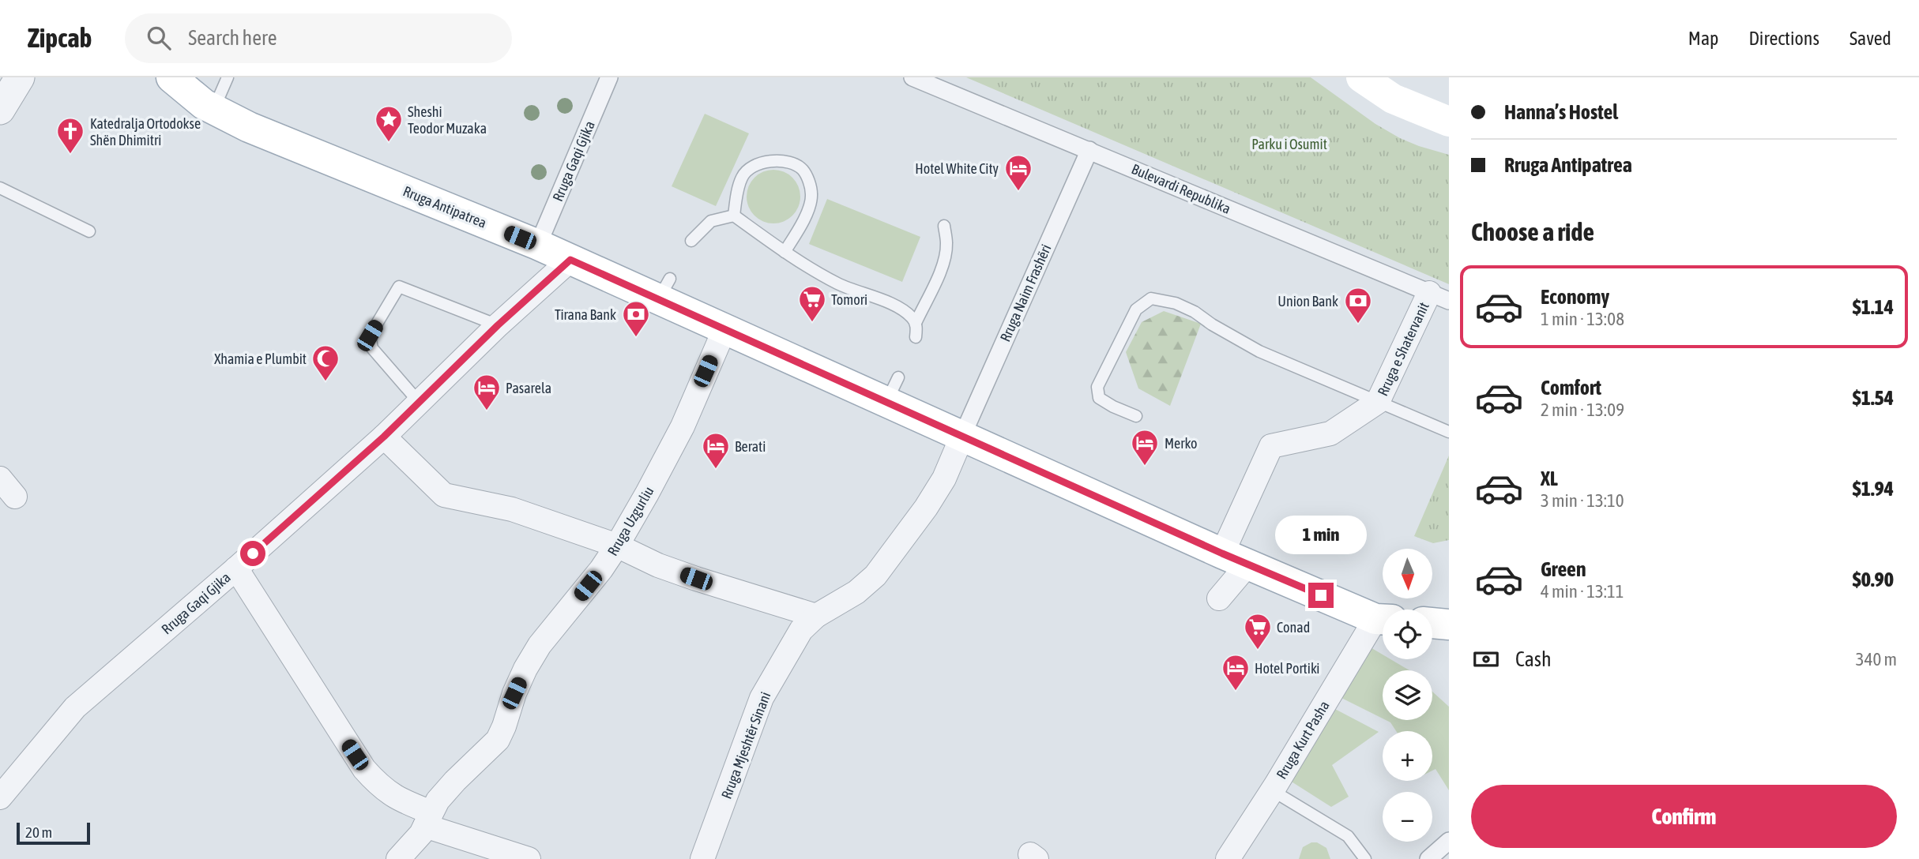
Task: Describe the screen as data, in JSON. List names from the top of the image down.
{
  "streets": {
    "main road": ["Rruga Antipatrea"],
    "street": [
      "Rruga Gaqi Gjika",
      "Bulevardi Republika",
      "Rruga Naim Frashëri",
      "Rruga e Shatervanit",
      "Rruga Uzgurliu",
      "Rruga Kurt Pasha",
      "Rruga Mjeshtër Sinani"
    ]
  },
  "crossings": [
    ["Rruga Gaqi Gjika", "Rruga Antipatrea"],
    ["Bulevardi Republika", "Rruga Naim Frashëri"],
    ["Bulevardi Republika", "Rruga e Shatervanit"],
    ["Rruga Antipatrea", "Rruga Naim Frashëri"],
    ["Rruga Antipatrea", "Rruga e Shatervanit"],
    ["Rruga Antipatrea", "Rruga Uzgurliu"],
    ["Rruga Antipatrea", "Rruga Mjeshtër Sinani"],
    ["Rruga Naim Frashëri", "Rruga Mjeshtër Sinani"]
  ],
  "parks": ["Parku i Osumit"],
  "places": {
    "place": ["Sheshi Teodor Muzaka"],
    "church": ["Katedralja Ortodokse Shën Dhimitri"],
    "hotel": [
      "Hotel White City",
      "Pasarela",
      "Merko",
      "Berati",
      "Hotel Portiki"
    ],
    "supermarket": ["Tomori", "Conad"],
    "bank": ["Union Bank", "Tirana Bank"],
    "mosque": ["Xhamia e Plumbit"]
  },
  "scale_bar": "20 m",
  "north": "bottom",
  "page": {
    "header": "Zipcab",
    "search": "Search here",
    "nav": ["Map", "Directions", "Saved"],
    "banner": ["Hanna’s Hostel", "Rruga Antipatrea"],
    "heading": "Choose a ride",
    "list": [
      {
        "name": "Economy",
        "note": "1 min · 13:08",
        "value": "$1.14"
      },
      {
        "name": "Comfort",
        "note": "2 min · 13:09",
        "value": "$1.54"
      },
      {
        "name": "XL",
        "note": "3 min · 13:10",
        "value": "$1.94"
      },
      {
        "name": "Green",
        "note": "4 min · 13:11",
        "value": "$0.90"
      }
    ],
    "bubble": "1 min",
    "map_buttons": ["+", "−"],
    "pay": ["Cash", "340 m"],
    "buttons": "Confirm",
    "scale": "20 m"
  }
}
